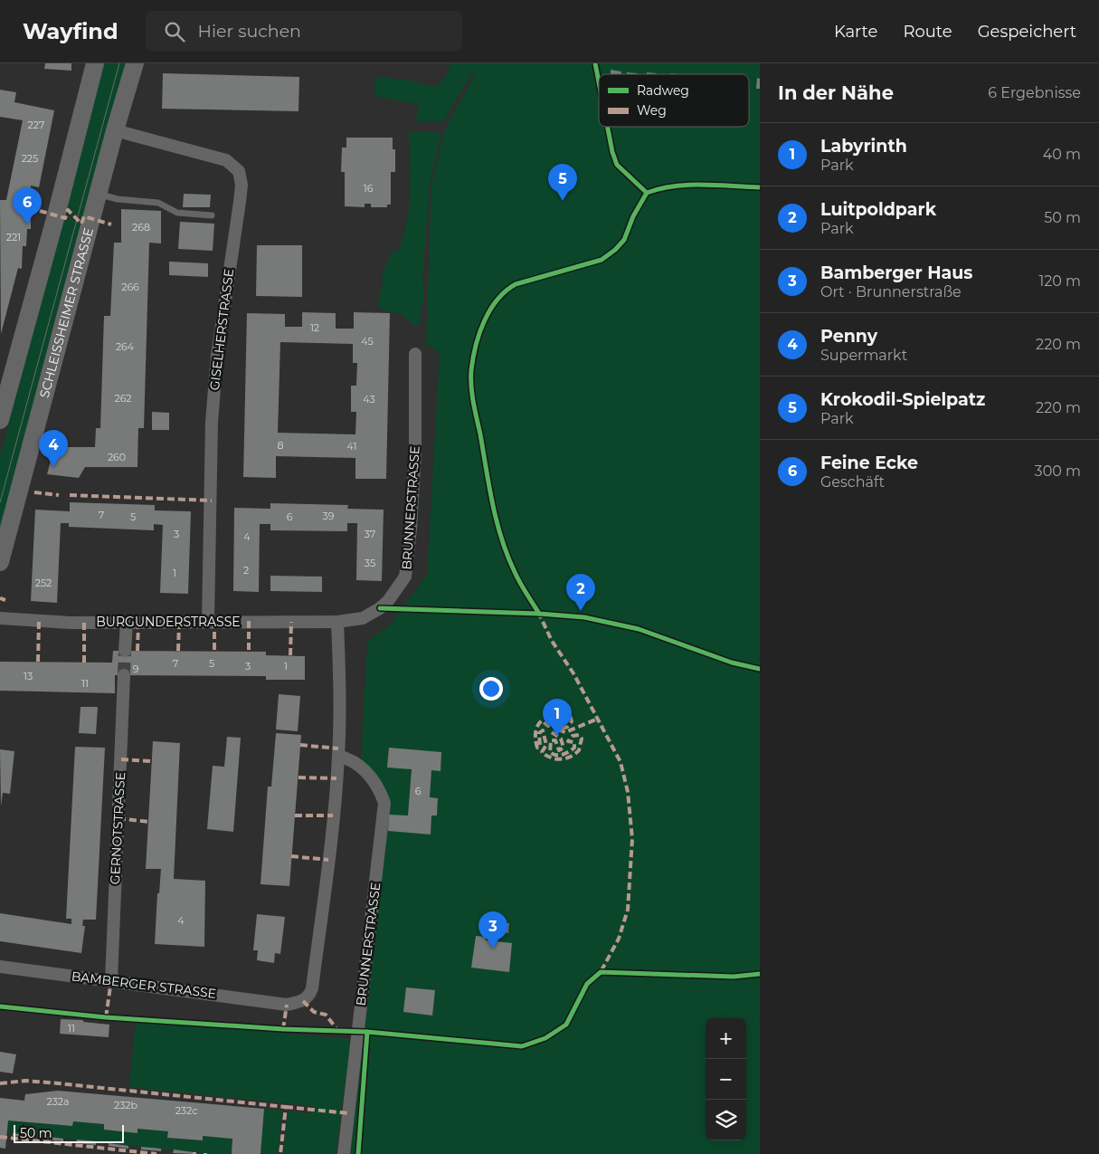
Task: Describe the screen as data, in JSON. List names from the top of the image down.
{
  "streets": {
    "main road": ["SCHLEISSHEIMER STRASSE"],
    "street": [
      "GISELHERSTRASSE",
      "BRUNNERSTRASSE",
      "BURGUNDERSTRASSE",
      "GERNOTSTRASSE",
      "BAMBERGER STRASSE"
    ]
  },
  "crossings": [
    ["SCHLEISSHEIMER STRASSE", "GISELHERSTRASSE"],
    ["GISELHERSTRASSE", "BURGUNDERSTRASSE"],
    ["BRUNNERSTRASSE", "BURGUNDERSTRASSE"],
    ["BRUNNERSTRASSE", "BAMBERGER STRASSE"],
    ["GERNOTSTRASSE", "BAMBERGER STRASSE"]
  ],
  "house_numbers": [
    "227",
    "225",
    "16",
    "268",
    "221",
    "266",
    "12",
    "45",
    "264",
    "262",
    "43",
    "8",
    "41",
    "260",
    "7",
    "39",
    "5",
    "6",
    "3",
    "37",
    "4",
    "35",
    "2",
    "1",
    "252",
    "7",
    "5",
    "3",
    "1",
    "9",
    "13",
    "11",
    "6",
    "4",
    "11",
    "232a",
    "232b",
    "232c"
  ],
  "legend": ["Radweg", "Weg"],
  "scale_bar": "50 m",
  "page": {
    "header": "Wayfind",
    "search": "Hier suchen",
    "nav": ["Karte", "Route", "Gespeichert"],
    "heading": ["In der Nähe", "6 Ergebnisse"],
    "list": [
      {
        "mark": "1",
        "name": "Labyrinth",
        "note": "Park",
        "value": "40 m"
      },
      {
        "mark": "2",
        "name": "Luitpoldpark",
        "note": "Park",
        "value": "50 m"
      },
      {
        "mark": "3",
        "name": "Bamberger Haus",
        "note": "Ort · Brunnerstraße",
        "value": "120 m"
      },
      {
        "mark": "4",
        "name": "Penny",
        "note": "Supermarkt",
        "value": "220 m"
      },
      {
        "mark": "5",
        "name": "Krokodil-Spielpatz",
        "note": "Park",
        "value": "220 m"
      },
      {
        "mark": "6",
        "name": "Feine Ecke",
        "note": "Geschäft",
        "value": "300 m"
      }
    ],
    "pins": [
      "5",
      "6",
      "4",
      "2",
      "1",
      "3"
    ],
    "map_buttons": ["+", "−"],
    "scale": "50 m"
  }
}
